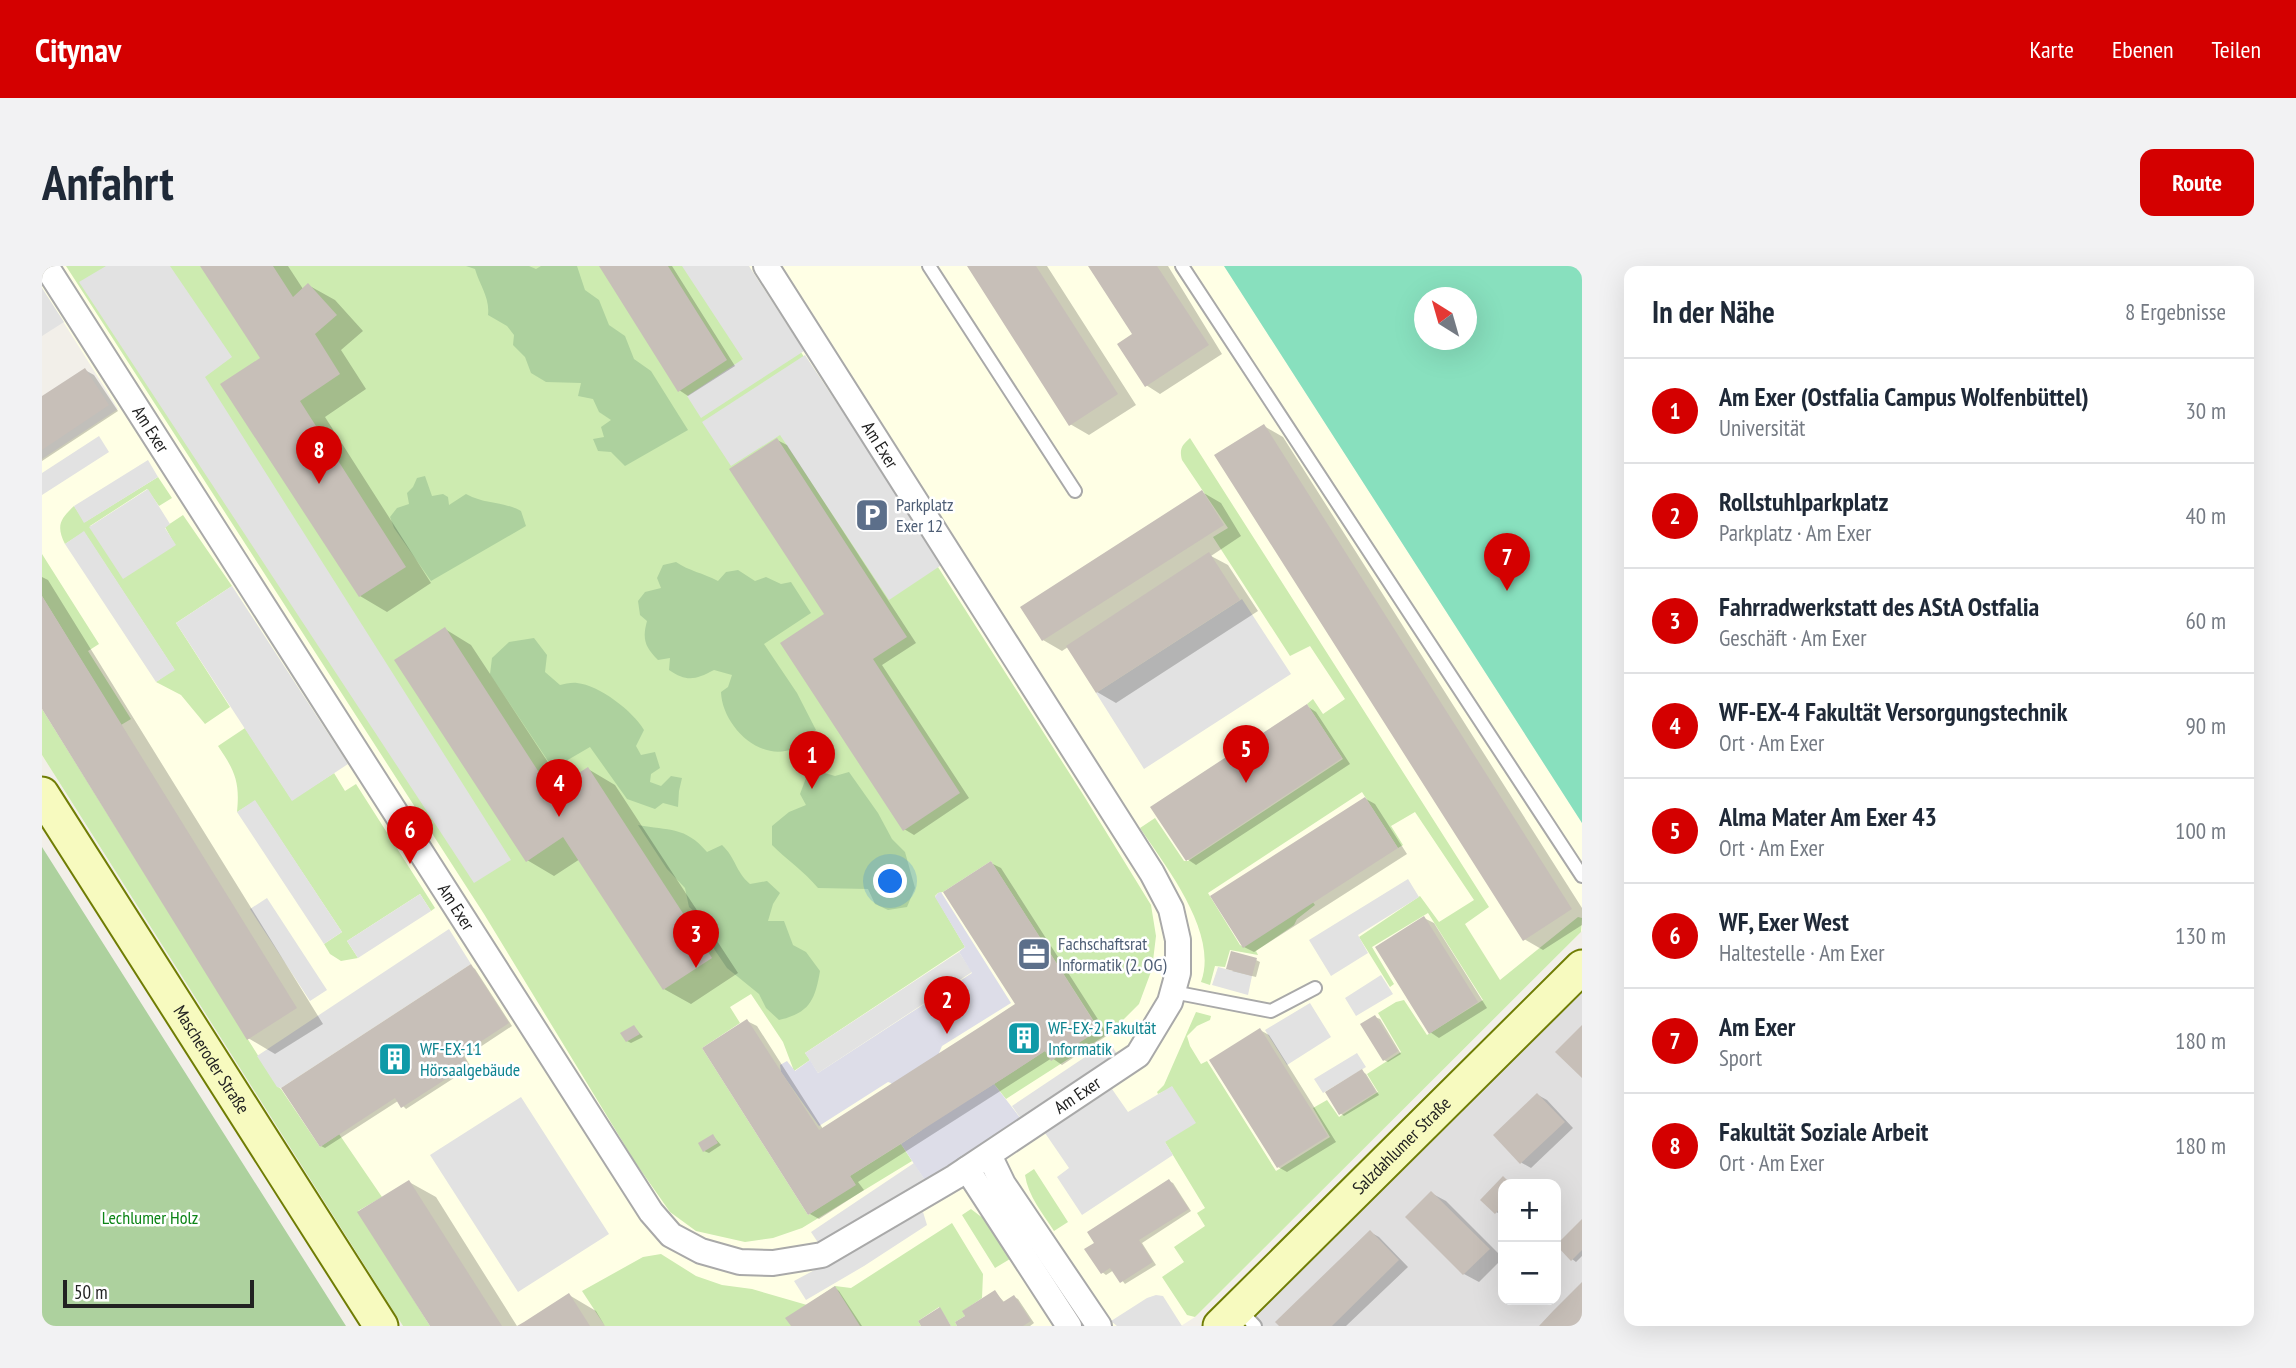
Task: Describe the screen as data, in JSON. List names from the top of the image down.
{
  "streets": {
    "main road": ["Mascheroder Straße", "Salzdahlumer Straße"],
    "street": ["Am Exer"]
  },
  "parks": ["Lechlumer Holz"],
  "places": {
    "parking": ["Parkplatz Exer 12"],
    "office": ["Fachschaftsrat Informatik (2. OG)"],
    "building": ["WF-EX-2 Fakultät Informatik", "WF-EX-11 Hörsaalgebäude"]
  },
  "scale_bar": "50 m",
  "north": "top left",
  "page": {
    "header": "Citynav",
    "nav": ["Karte", "Ebenen", "Teilen"],
    "buttons": "Route",
    "title": "Anfahrt",
    "heading": ["In der Nähe", "8 Ergebnisse"],
    "list": [
      {
        "mark": "1",
        "name": "Am Exer (Ostfalia Campus Wolfenbüttel)",
        "note": "Universität",
        "value": "30 m"
      },
      {
        "mark": "2",
        "name": "Rollstuhlparkplatz",
        "note": "Parkplatz · Am Exer",
        "value": "40 m"
      },
      {
        "mark": "3",
        "name": "Fahrradwerkstatt des AStA Ostfalia",
        "note": "Geschäft · Am Exer",
        "value": "60 m"
      },
      {
        "mark": "4",
        "name": "WF-EX-4 Fakultät Versorgungstechnik",
        "note": "Ort · Am Exer",
        "value": "90 m"
      },
      {
        "mark": "5",
        "name": "Alma Mater Am Exer 43",
        "note": "Ort · Am Exer",
        "value": "100 m"
      },
      {
        "mark": "6",
        "name": "WF, Exer West",
        "note": "Haltestelle · Am Exer",
        "value": "130 m"
      },
      {
        "mark": "7",
        "name": "Am Exer",
        "note": "Sport",
        "value": "180 m"
      },
      {
        "mark": "8",
        "name": "Fakultät Soziale Arbeit",
        "note": "Ort · Am Exer",
        "value": "180 m"
      }
    ],
    "pins": [
      "8",
      "7",
      "5",
      "1",
      "4",
      "6",
      "3",
      "2"
    ],
    "map_buttons": ["+", "−"],
    "scale": "50 m"
  }
}
